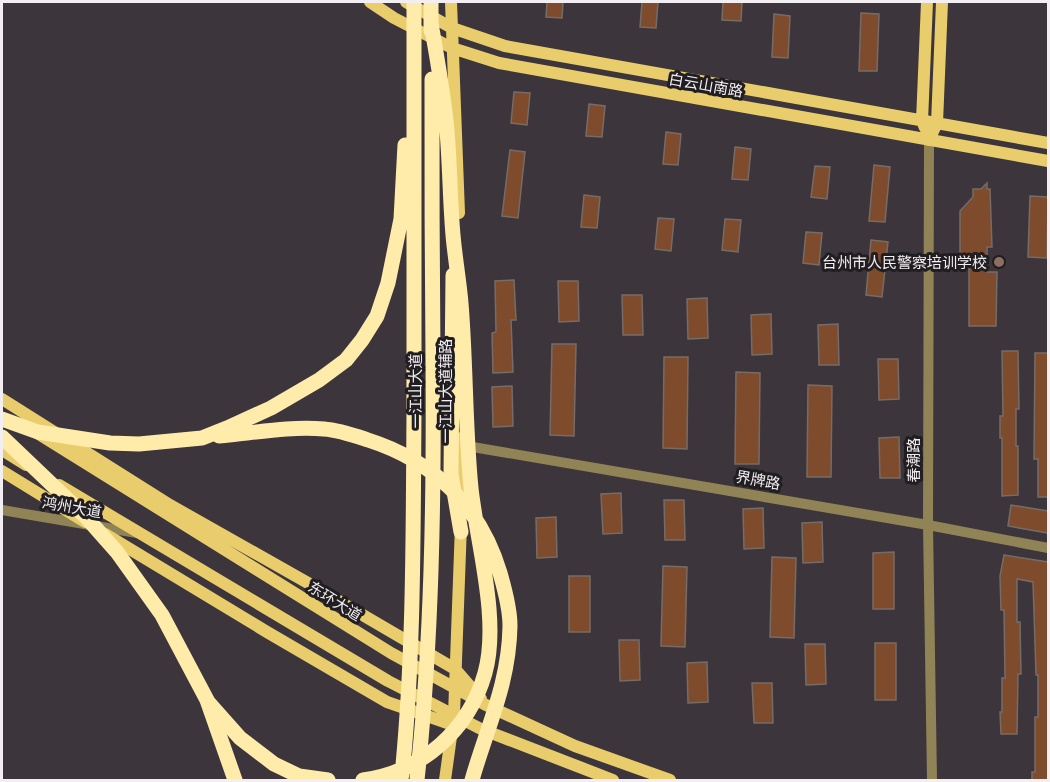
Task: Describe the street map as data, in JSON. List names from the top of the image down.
{
  "streets": {
    "highway": ["一江山大道"],
    "main road": [
      "白云山南路",
      "一江山大道辅路",
      "春潮路",
      "东环大道"
    ],
    "street": ["界牌路", "鸿州大道"]
  },
  "crossings": [
    ["白云山南路", "一江山大道辅路"],
    ["白云山南路", "春潮路"],
    ["一江山大道辅路", "界牌路"],
    ["一江山大道辅路", "东环大道"],
    ["春潮路", "界牌路"]
  ],
  "places": ["台州市人民警察培训学校"]
}
